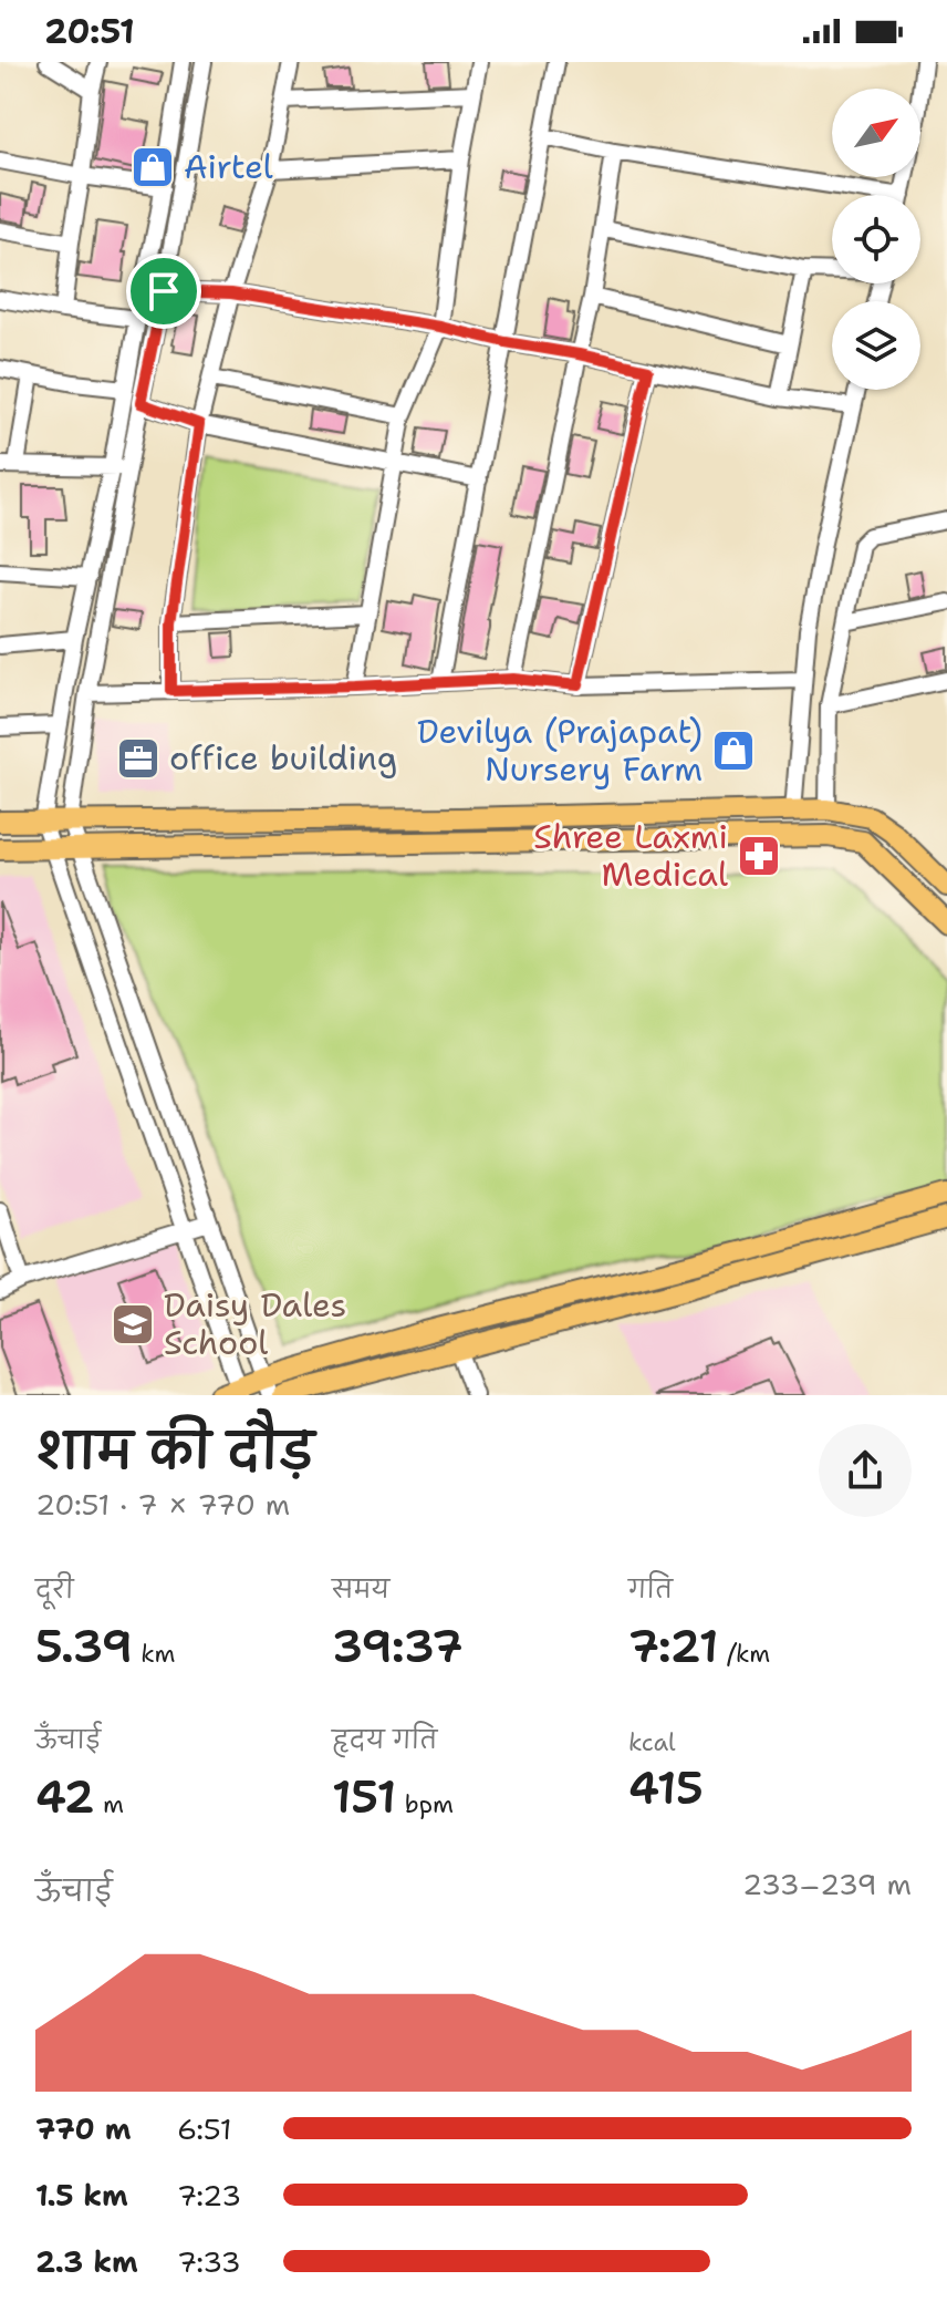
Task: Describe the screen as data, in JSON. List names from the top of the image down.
{
  "places": {
    "shop": ["Airtel", "Devilya (Prajapat) Nursery Farm"],
    "office": ["office building"],
    "pharmacy": ["Shree Laxmi Medical"],
    "school or university": ["Daisy Dales School"]
  },
  "north": "top right",
  "page": {
    "status": "20:51",
    "heading": ["शाम की दौड़", "20:51 · 7 × 770 m"],
    "stats": [
      ["दूरी", "5.39 km"],
      ["समय", "39:37"],
      ["गति", "7:21 /km"],
      ["ऊँचाई", "42 m"],
      ["हृदय गति", "151 bpm"],
      ["kcal", "415"]
    ],
    "chart": ["ऊँचाई", "233–239 m"],
    "list": [
      {
        "name": "770 m",
        "note": "6:51"
      },
      {
        "name": "1.5 km",
        "note": "7:23"
      },
      {
        "name": "2.3 km",
        "note": "7:33"
      }
    ]
  }
}
